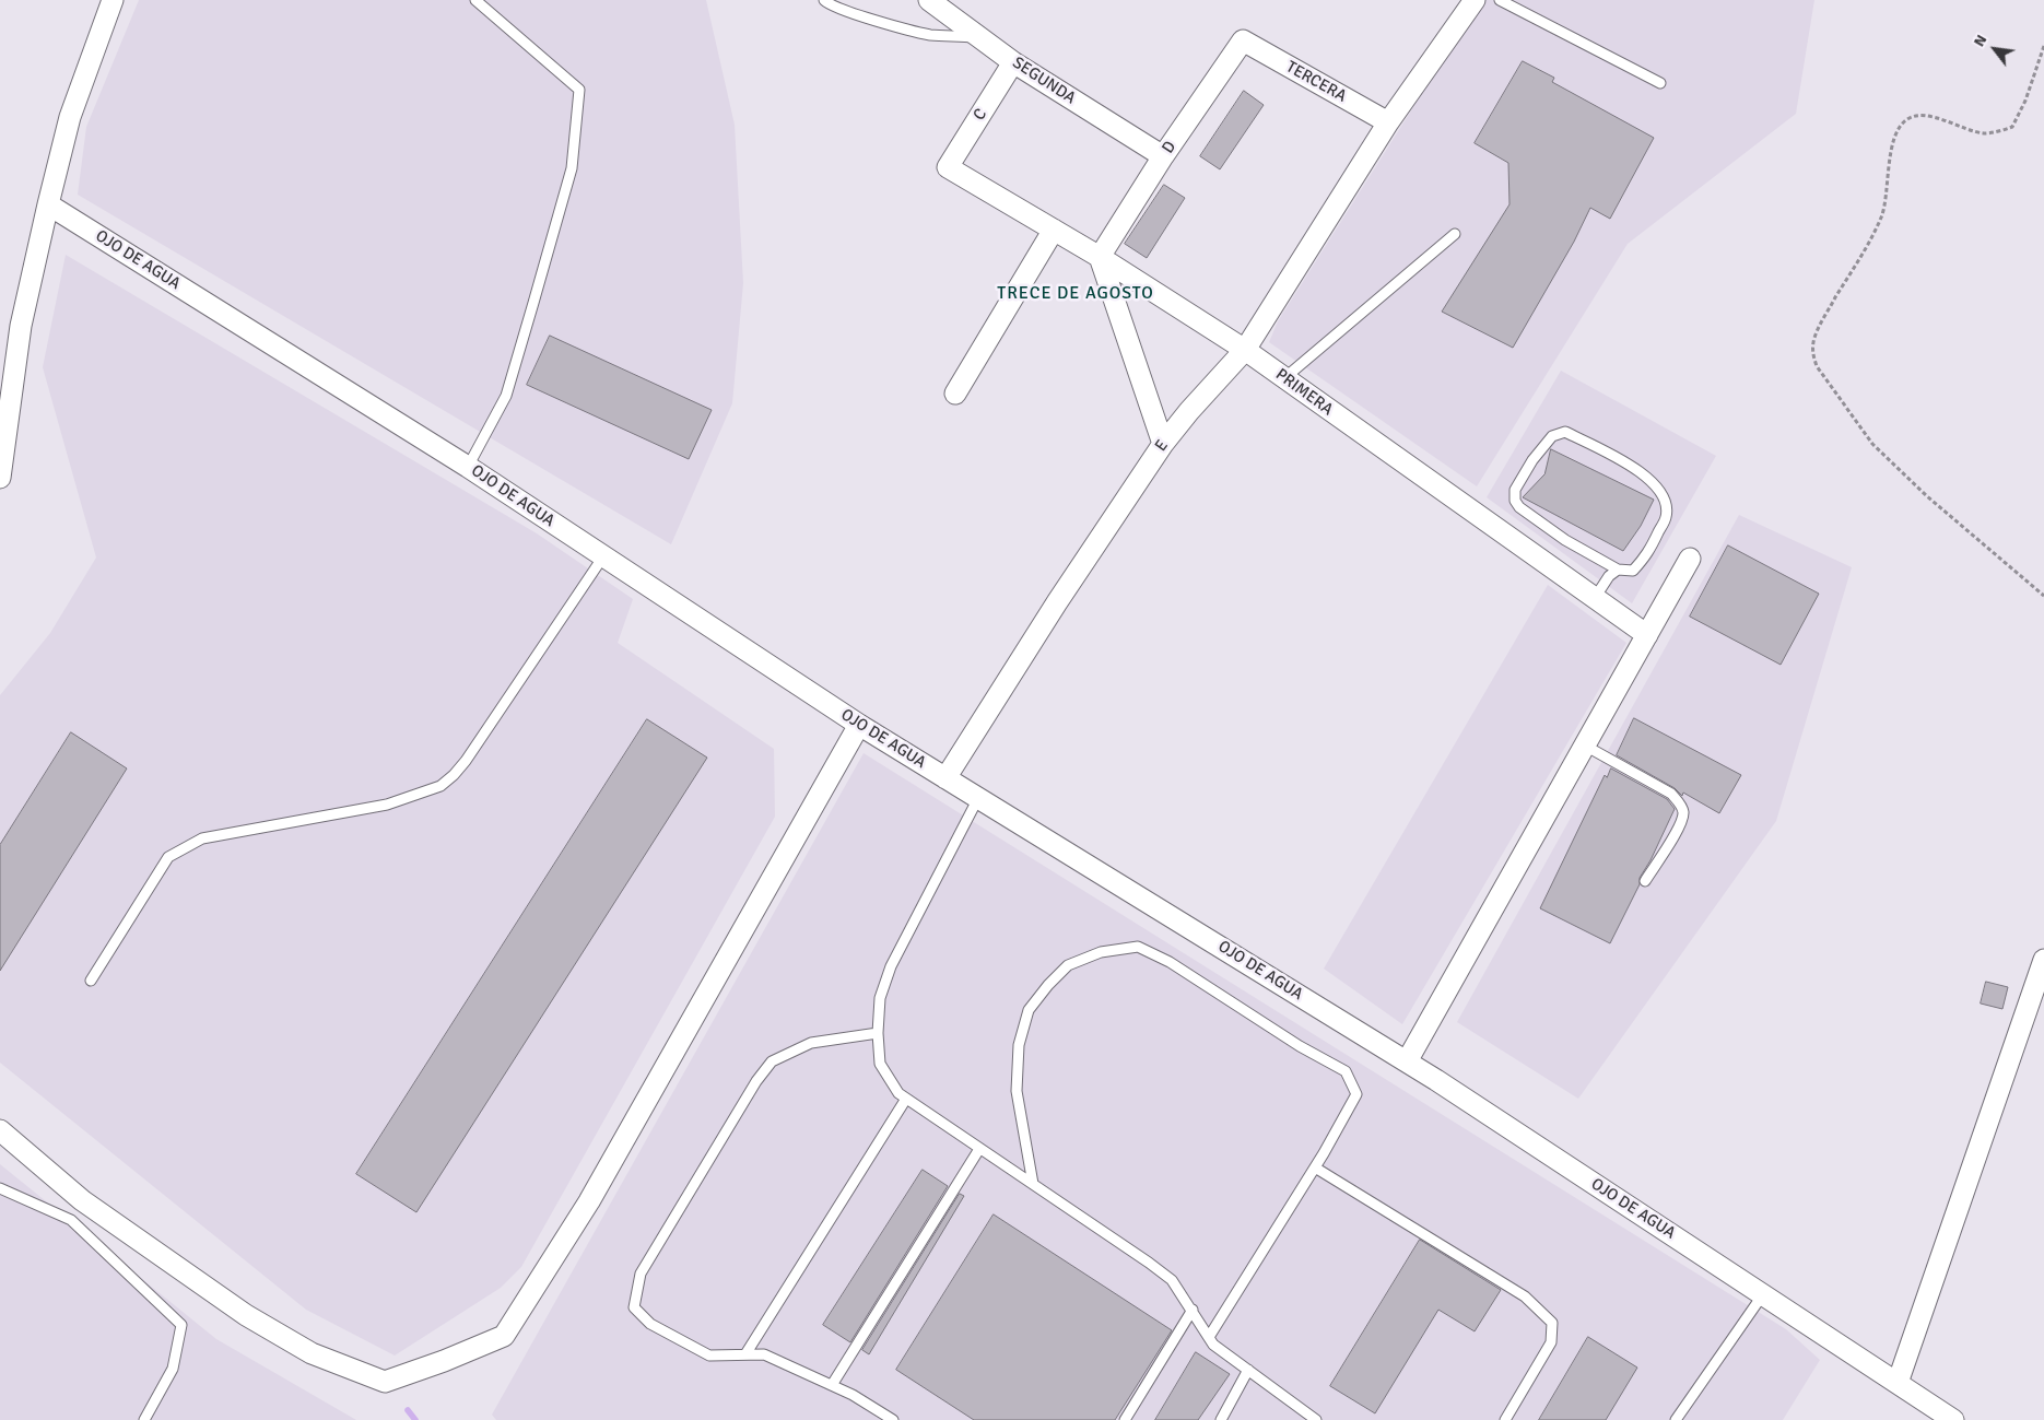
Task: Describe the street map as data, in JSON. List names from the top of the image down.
{
  "streets": {
    "street": [
      "SEGUNDA",
      "TERCERA",
      "C",
      "D",
      "OJO DE AGUA",
      "PRIMERA",
      "E"
    ]
  },
  "crossings": [
    ["SEGUNDA", "C"],
    ["SEGUNDA", "D"],
    ["TERCERA", "D"],
    ["TERCERA", "E"],
    ["C", "PRIMERA"],
    ["D", "PRIMERA"],
    ["OJO DE AGUA", "E"],
    ["PRIMERA", "E"]
  ],
  "districts": ["TRECE DE AGOSTO"],
  "north": "top left"
}
